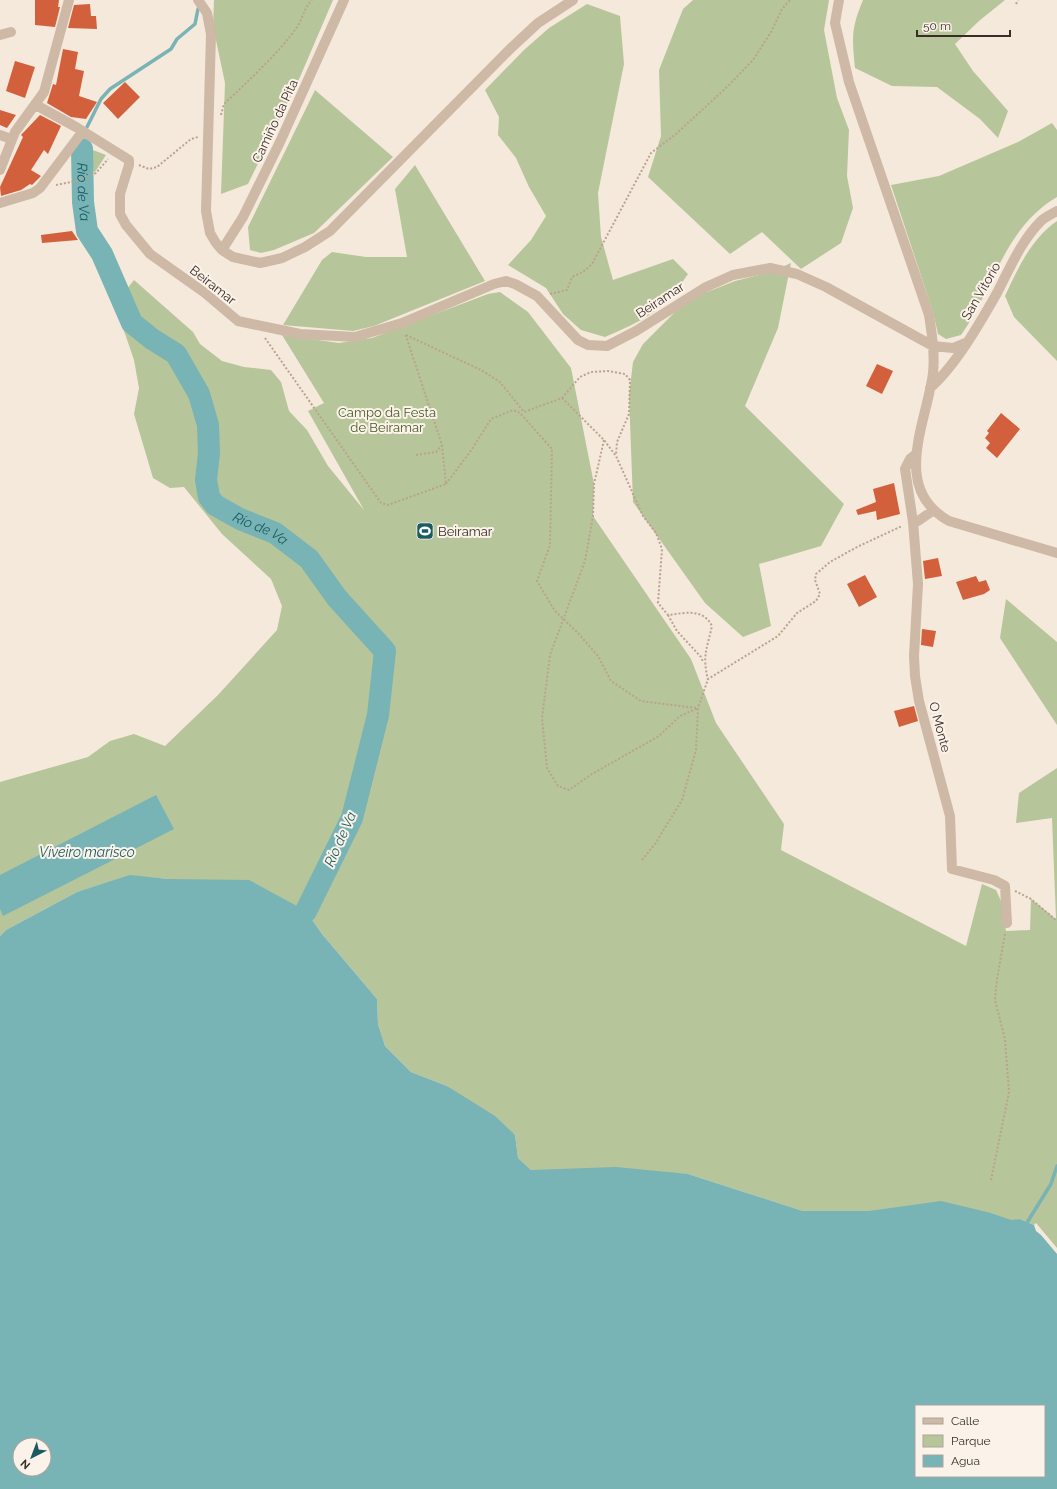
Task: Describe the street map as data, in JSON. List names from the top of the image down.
{
  "streets": {
    "street": [
      "Camiño da Pita",
      "Beiramar",
      "San Vitorio",
      "O Monte"
    ]
  },
  "water": ["Río de Va", "Viveiro marisco"],
  "parks": ["Campo da Festa de Beiramar"],
  "places": {
    "sports": ["Beiramar"]
  },
  "legend": ["Calle", "Parque", "Agua"],
  "scale_bar": "50 m",
  "north": "bottom left"
}
